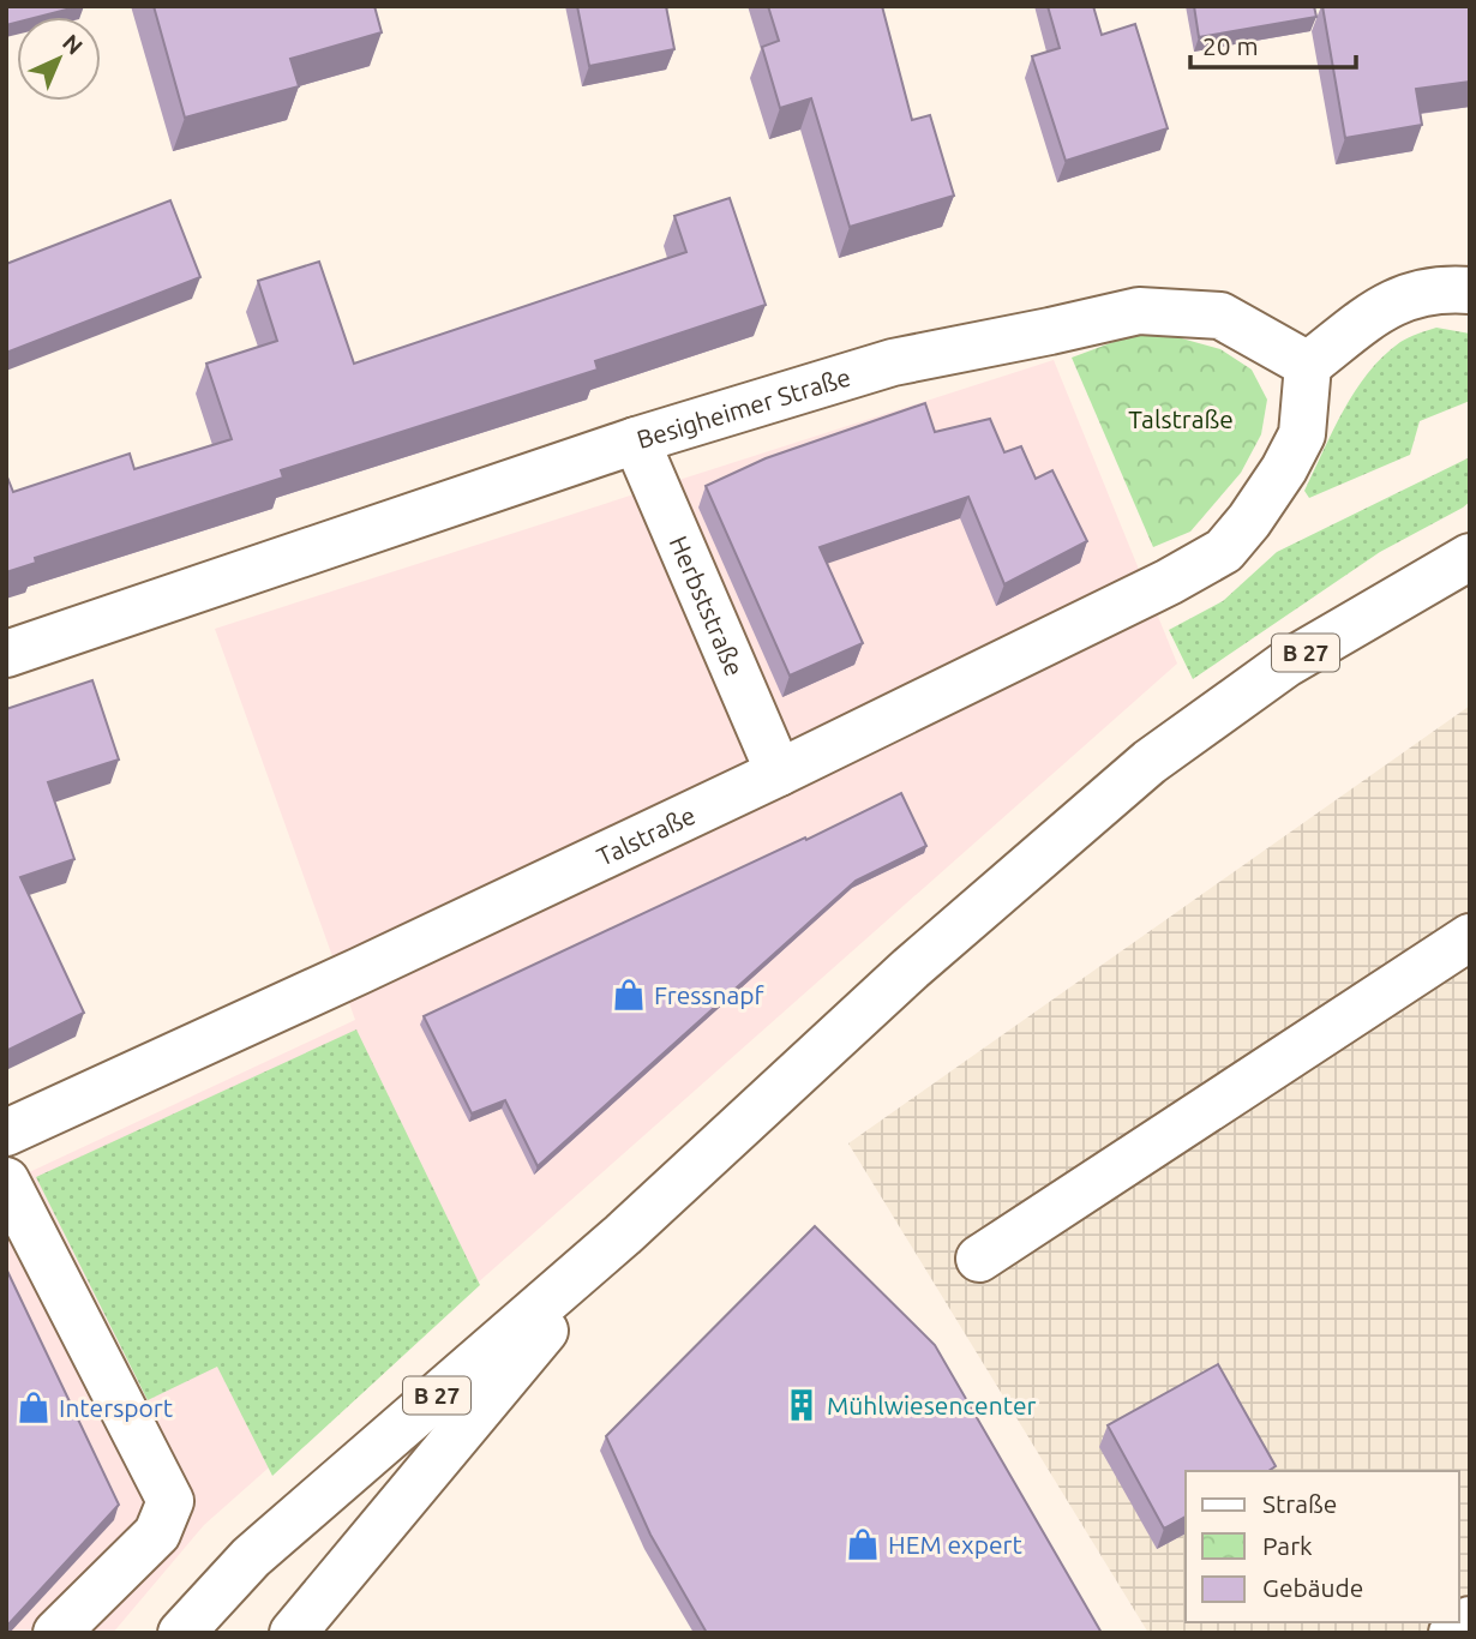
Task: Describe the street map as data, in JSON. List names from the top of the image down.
{
  "streets": {
    "street": [
      "Besigheimer Straße",
      "Herbststraße",
      "B 27",
      "Talstraße"
    ]
  },
  "crossings": [
    ["Besigheimer Straße", "Herbststraße"],
    ["Besigheimer Straße", "Talstraße"],
    ["Herbststraße", "Talstraße"]
  ],
  "parks": ["Talstraße"],
  "places": {
    "shop": ["Fressnapf", "Intersport", "HEM expert"],
    "building": ["Mühlwiesencenter"]
  },
  "legend": ["Straße", "Park", "Gebäude"],
  "scale_bar": "20 m",
  "north": "top right"
}
